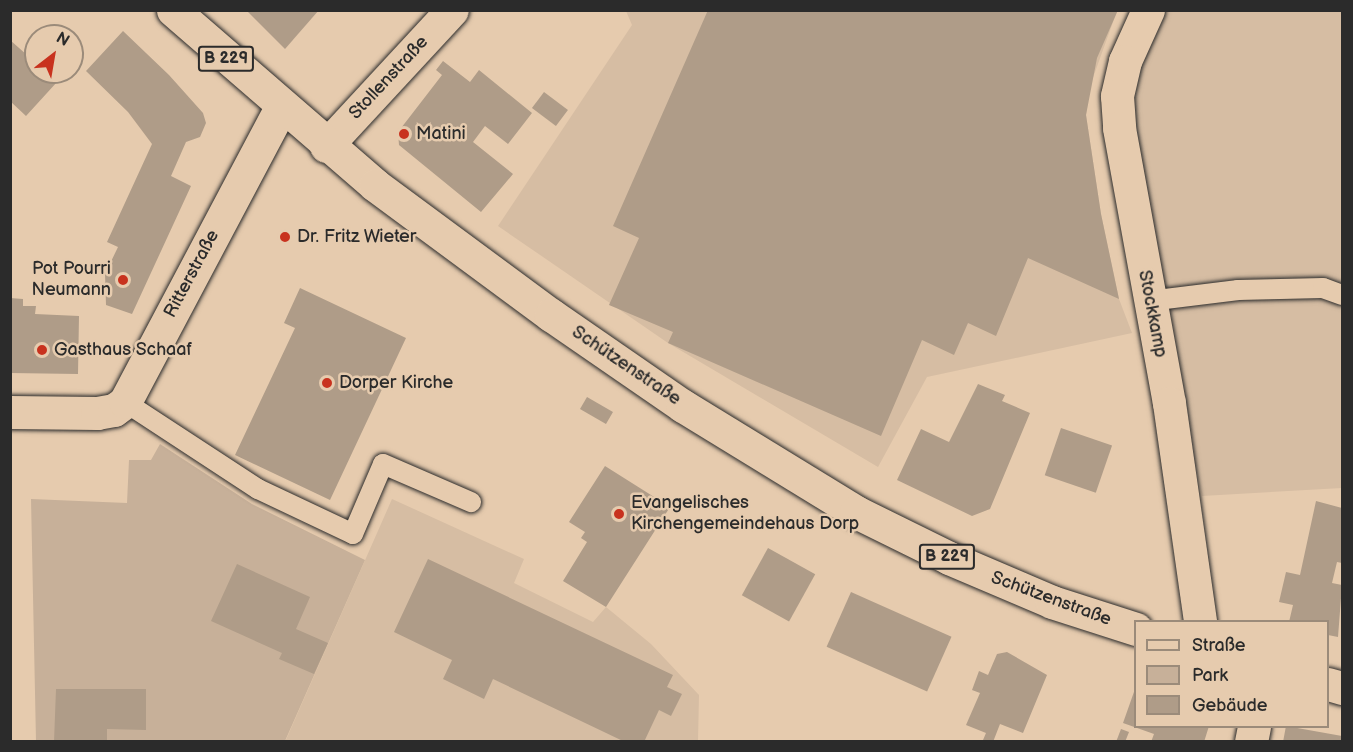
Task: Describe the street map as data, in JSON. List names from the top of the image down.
{
  "streets": {
    "main road": [
      "B 229",
      "Stollenstraße",
      "Ritterstraße",
      "Stockkamp",
      "Schützenstraße"
    ]
  },
  "crossings": [
    ["Stollenstraße", "Schützenstraße"],
    ["Ritterstraße", "Schützenstraße"]
  ],
  "places": [
    "Matini",
    "Dr. Fritz Wieter",
    "Pot Pourri Neumann",
    "Gasthaus Schaaf",
    "Dorper Kirche",
    "Evangelisches Kirchengemeindehaus Dorp"
  ],
  "legend": ["Straße", "Park", "Gebäude"],
  "north": "top right"
}
